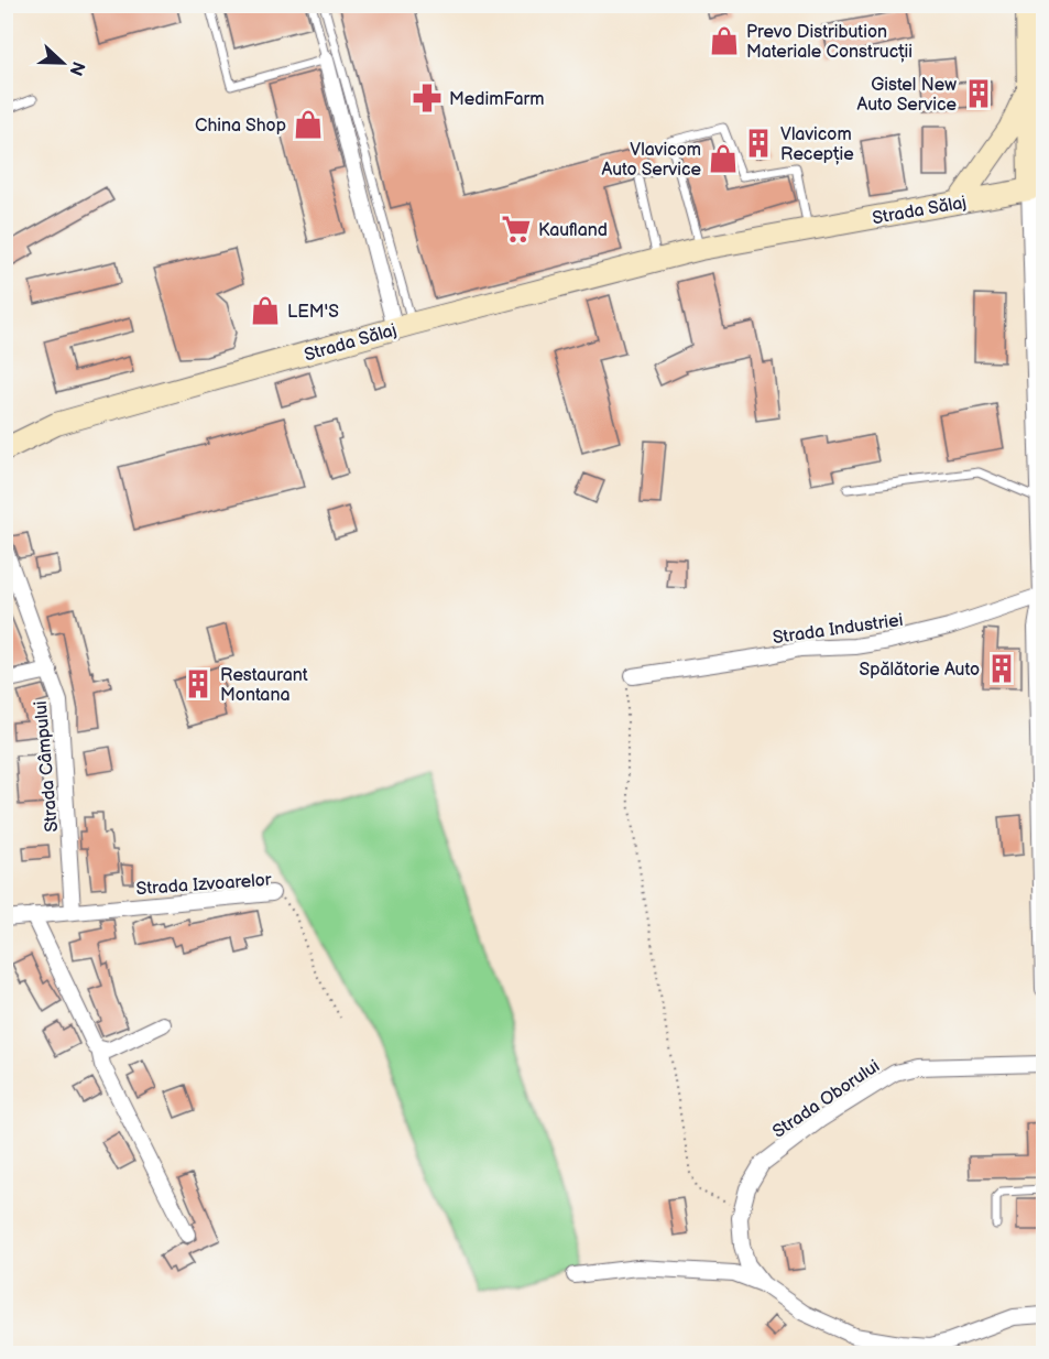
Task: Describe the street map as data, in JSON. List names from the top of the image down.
{
  "streets": {
    "street": [
      "Strada Sălaj",
      "Strada Industriei",
      "Strada Câmpului",
      "Strada Izvoarelor",
      "Strada Oborului"
    ]
  },
  "crossings": [
    ["Strada Câmpului", "Strada Izvoarelor"]
  ],
  "places": {
    "shop": [
      "Prevo Distribution Materiale Construcții",
      "China Shop",
      "Vlavicom Auto Service",
      "LEM'S"
    ],
    "building": [
      "Gistel New Auto Service",
      "Vlavicom Recepție",
      "Spălătorie Auto",
      "Restaurant Montana"
    ],
    "pharmacy": ["MedimFarm"],
    "supermarket": ["Kaufland"]
  },
  "north": "right"
}
